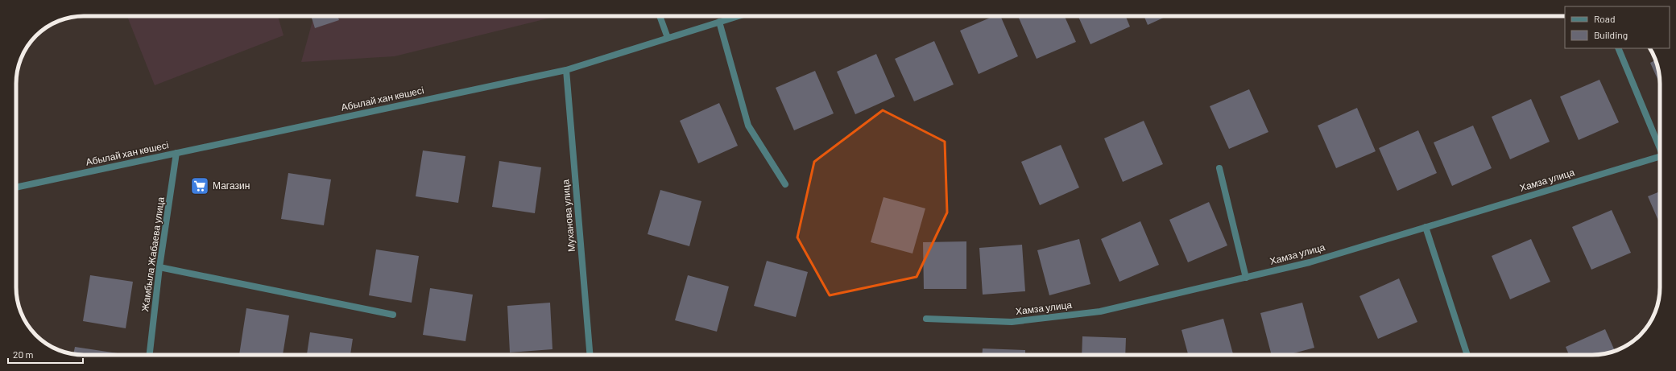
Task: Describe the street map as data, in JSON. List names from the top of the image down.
{
  "streets": {
    "street": [
      "Абылай хан көшесі",
      "Хамза улица",
      "Муханова улица",
      "Жамбыла Жабаева улица"
    ]
  },
  "crossings": [
    ["Абылай хан көшесі", "Муханова улица"],
    ["Абылай хан көшесі", "Жамбыла Жабаева улица"]
  ],
  "places": {
    "supermarket": ["Магазин"]
  },
  "legend": ["Road", "Building"],
  "scale_bar": "20 m"
}
